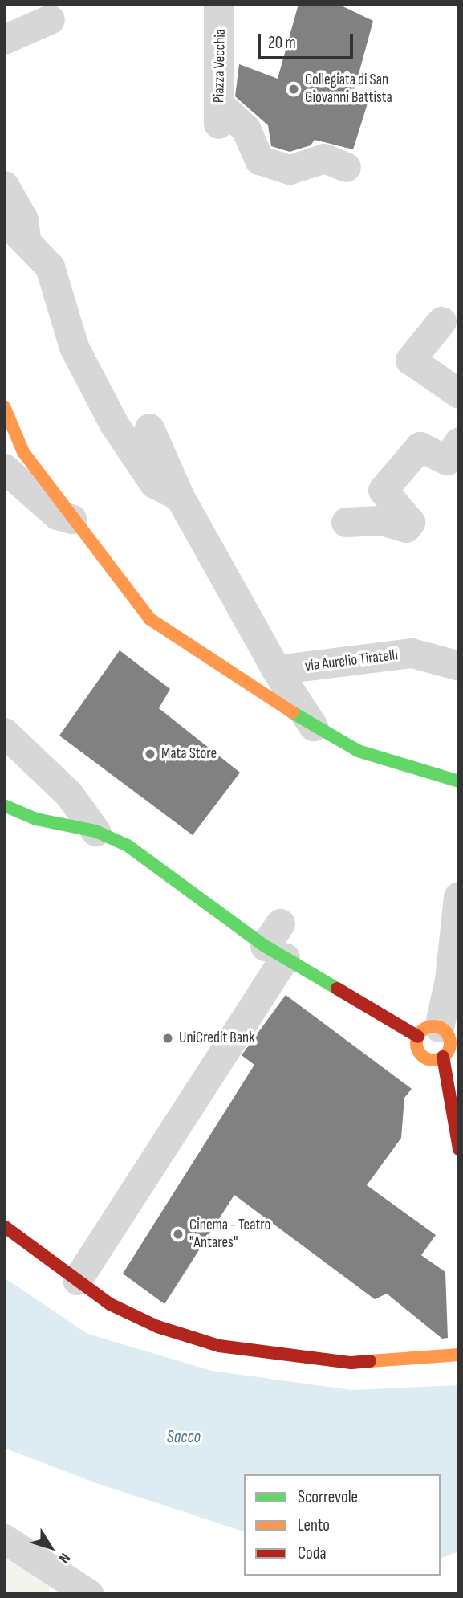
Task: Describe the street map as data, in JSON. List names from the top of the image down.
{
  "streets": {
    "street": ["Piazza Vecchia", "via Aurelio Tiratelli"]
  },
  "water": ["Sacco"],
  "places": [
    "Collegiata di San Giovanni Battista",
    "Mata Store",
    "UniCredit Bank",
    "Cinema - Teatro \"Antares\""
  ],
  "legend": ["Scorrevole", "Lento", "Coda"],
  "scale_bar": "20 m",
  "north": "bottom right"
}
